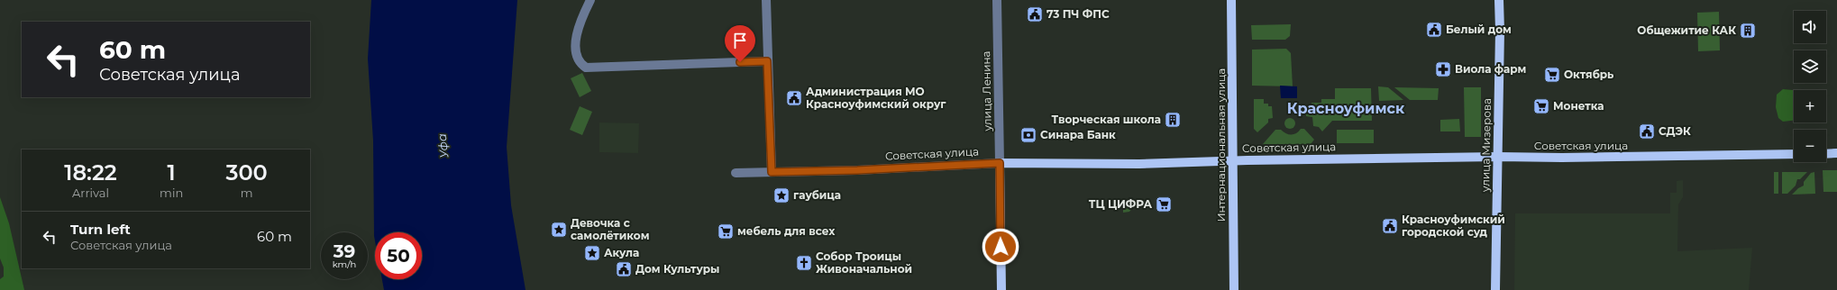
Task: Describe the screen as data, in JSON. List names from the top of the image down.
{
  "streets": {
    "main road": [
      "улица Ленина",
      "Интернациональная улица",
      "улица Мизерова",
      "Советская улица"
    ]
  },
  "crossings": [
    ["улица Ленина", "Советская улица"],
    ["Интернациональная улица", "Советская улица"],
    ["улица Мизерова", "Советская улица"]
  ],
  "districts": ["Красноуфимск"],
  "water": ["Уфа"],
  "places": {
    "public building": [
      "73 ПЧ ФПС",
      "Белый дом",
      "Администрация МО Красноуфимский округ",
      "СДЭК",
      "Красноуфимский городской суд",
      "Дом Культуры"
    ],
    "building": ["Общежитие КАК", "Творческая школа"],
    "pharmacy": ["Виола фарм"],
    "supermarket": [
      "Октябрь",
      "Монетка",
      "ТЦ ЦИФРА",
      "мебель для всех"
    ],
    "bank": ["Синара Банк"],
    "place": ["гаубица", "Девочка с самолётиком", "Акула"],
    "church": ["Собор Троицы Живоначальной"]
  },
  "page": {
    "map_buttons": ["+", "−"],
    "turn": ["60 m", "Советская улица"],
    "eta": [
      "18:22",
      "Arrival",
      "1",
      "min",
      "300",
      "m"
    ],
    "list": [
      {
        "name": "Turn left",
        "note": "Советская улица",
        "value": "60 m"
      }
    ],
    "speed": "39 km/h",
    "limit": "50"
  }
}
